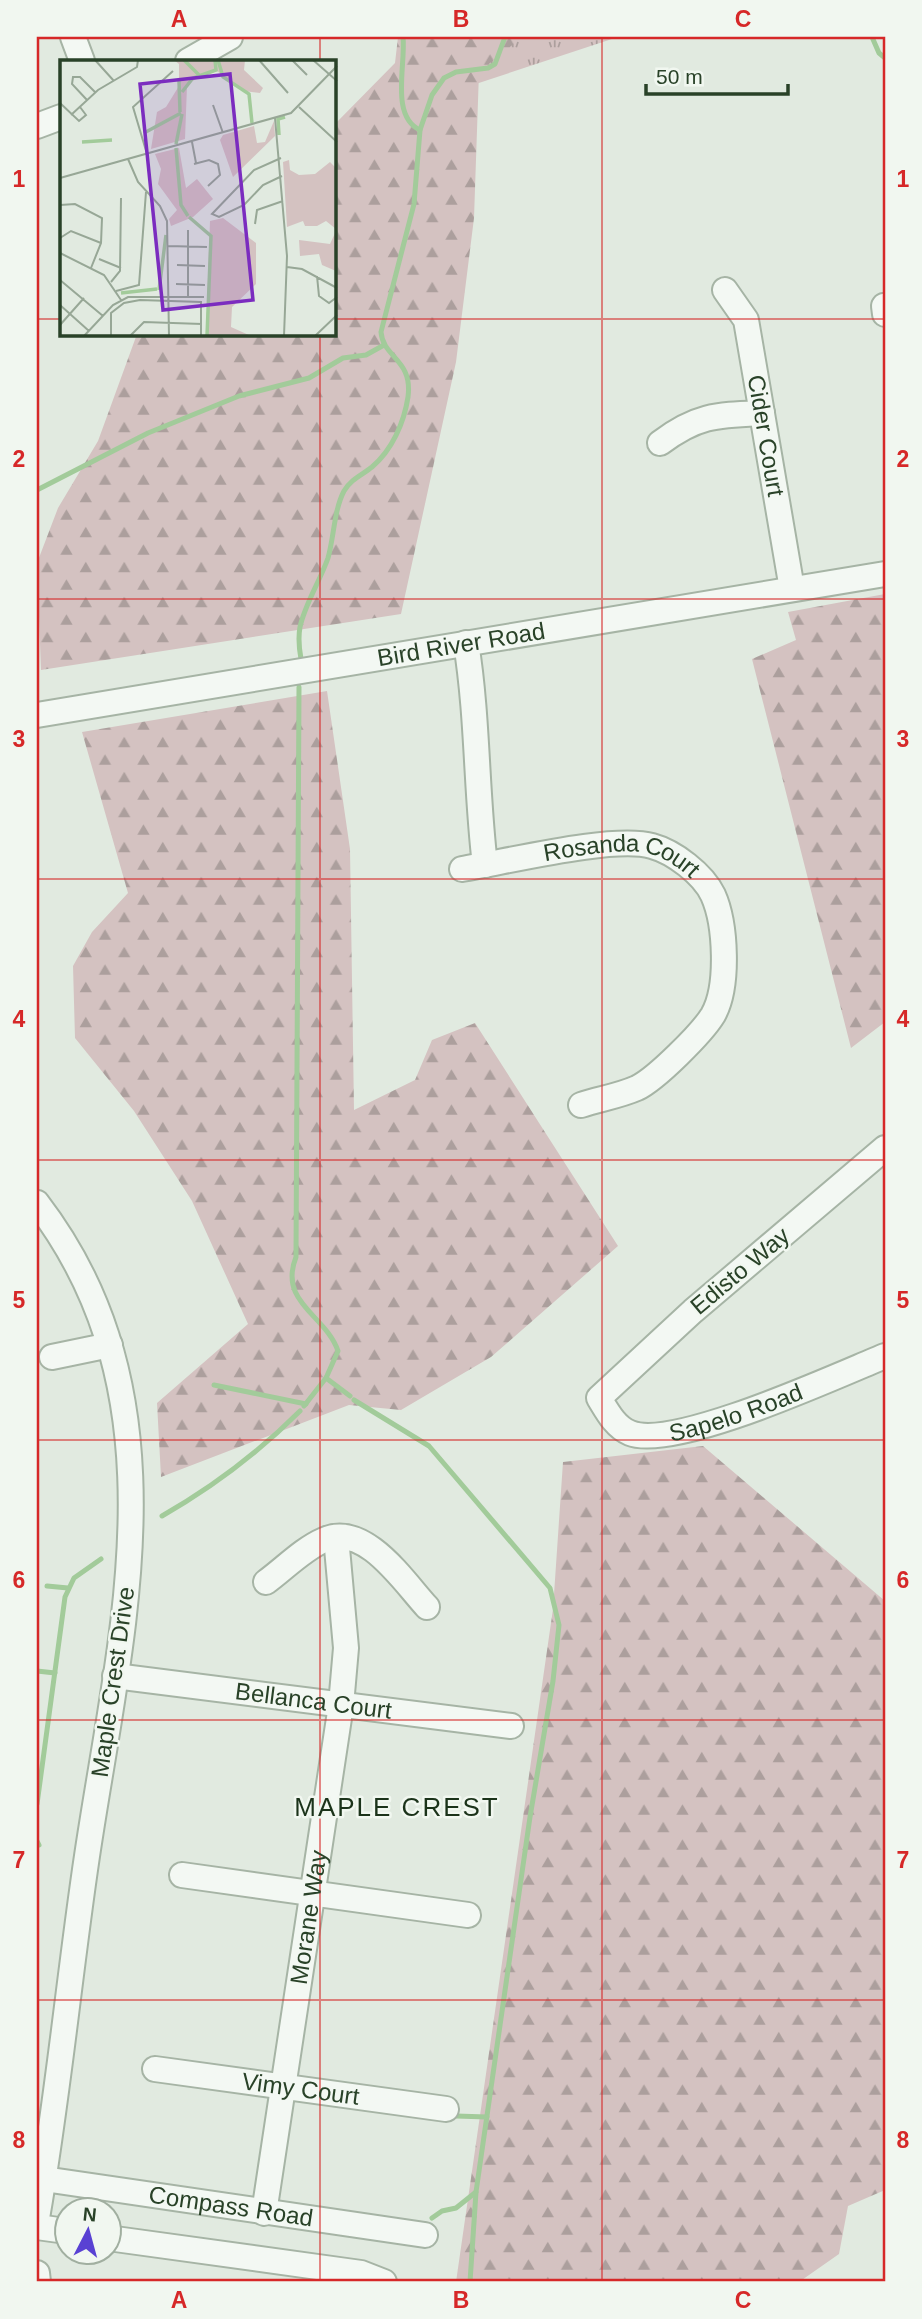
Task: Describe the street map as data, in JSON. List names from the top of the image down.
{
  "streets": {
    "street": [
      "Cider Court",
      "Bird River Road",
      "Rosanda Court",
      "Edisto Way",
      "Sapelo Road",
      "Maple Crest Drive",
      "Bellanca Court",
      "Morane Way",
      "Vimy Court",
      "Compass Road"
    ]
  },
  "crossings": [
    ["Cider Court", "Bird River Road"],
    ["Bird River Road", "Rosanda Court"],
    ["Edisto Way", "Sapelo Road"],
    ["Maple Crest Drive", "Bellanca Court"],
    ["Maple Crest Drive", "Compass Road"],
    ["Bellanca Court", "Morane Way"],
    ["Morane Way", "Vimy Court"],
    ["Morane Way", "Compass Road"]
  ],
  "districts": ["MAPLE CREST"],
  "scale_bar": "50 m",
  "north": "top",
  "grid": {
    "columns": ["A", "B", "C"],
    "rows": [
      "1",
      "2",
      "3",
      "4",
      "5",
      "6",
      "7",
      "8"
    ]
  }
}
